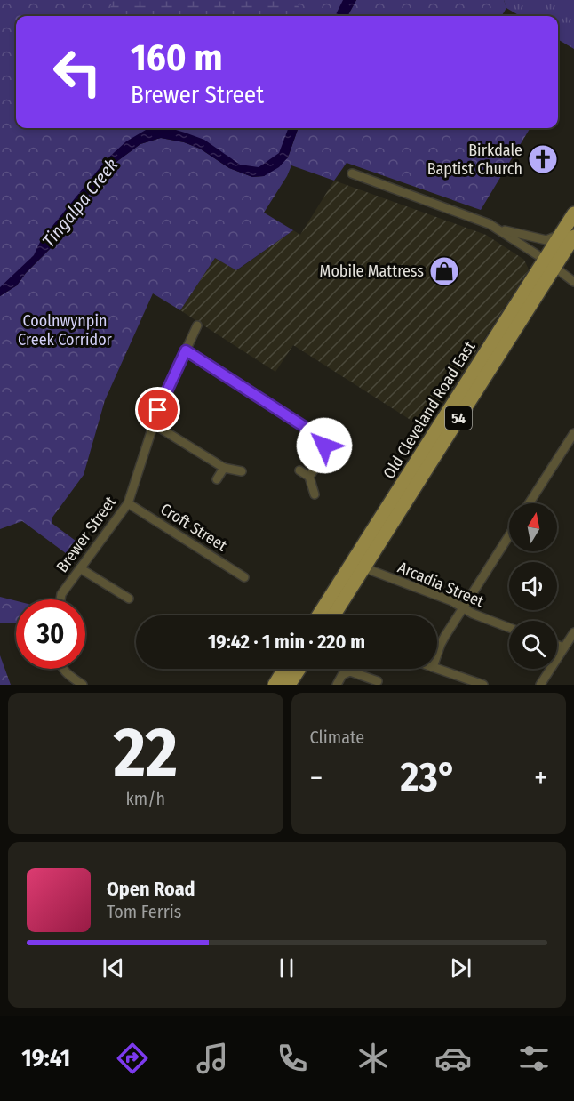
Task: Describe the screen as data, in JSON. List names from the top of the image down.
{
  "streets": {
    "main road": ["Old Cleveland Road East", "54"],
    "street": ["Croft Street", "Brewer Street", "Arcadia Street"]
  },
  "crossings": [
    ["Old Cleveland Road East", "Arcadia Street"],
    ["Croft Street", "Brewer Street"]
  ],
  "water": ["Tingalpa Creek"],
  "parks": ["Coolnwynpin Creek Corridor"],
  "places": {
    "church": ["Birkdale Baptist Church"],
    "shop": ["Mobile Mattress"]
  },
  "north": "top",
  "page": {
    "turn": ["160 m", "Brewer Street"],
    "limit": "30",
    "trip": "19:42 · 1 min · 220 m",
    "tile": [
      ["22", "km/h"],
      "Climate"
    ],
    "heat": ["−", "23°", "+"],
    "song": ["Open Road", "Tom Ferris"],
    "tabs": "19:41"
  }
}
